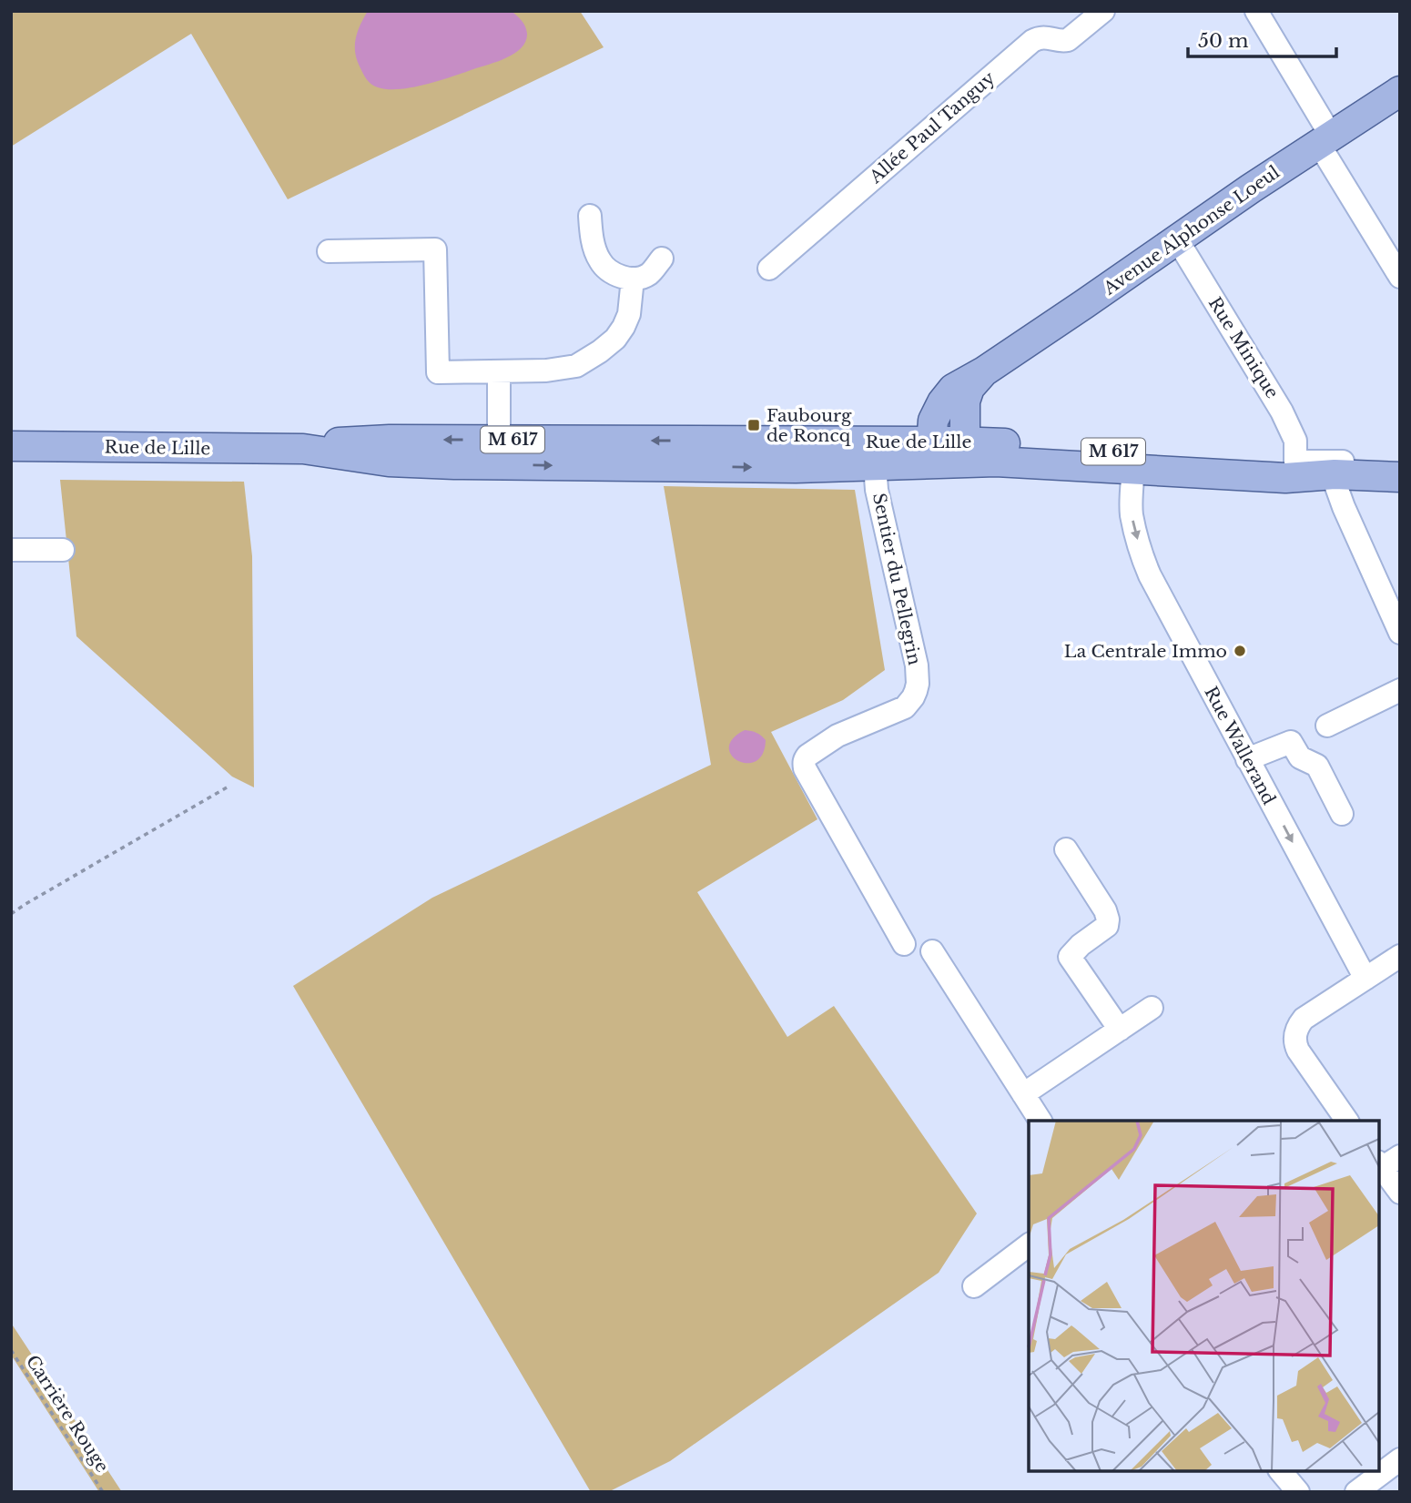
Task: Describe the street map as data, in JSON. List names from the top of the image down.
{
  "streets": {
    "main road": ["Avenue Alphonse Loeul", "M 617", "Rue de Lille"],
    "street": [
      "Allée Paul Tanguy",
      "Rue Minique",
      "Sentier du Pellegrin",
      "Rue Wallerand"
    ],
    "path": ["Carrière Rouge"]
  },
  "crossings": [
    ["Avenue Alphonse Loeul", "Rue Minique"],
    ["Avenue Alphonse Loeul", "Rue de Lille"],
    ["Rue Minique", "Rue de Lille"],
    ["Rue de Lille", "Sentier du Pellegrin"],
    ["Rue de Lille", "Rue Wallerand"]
  ],
  "one_way": ["Rue Wallerand"],
  "places": {
    "transit": ["Faubourg de Roncq"],
    "other": ["La Centrale Immo"]
  },
  "scale_bar": "50 m"
}
